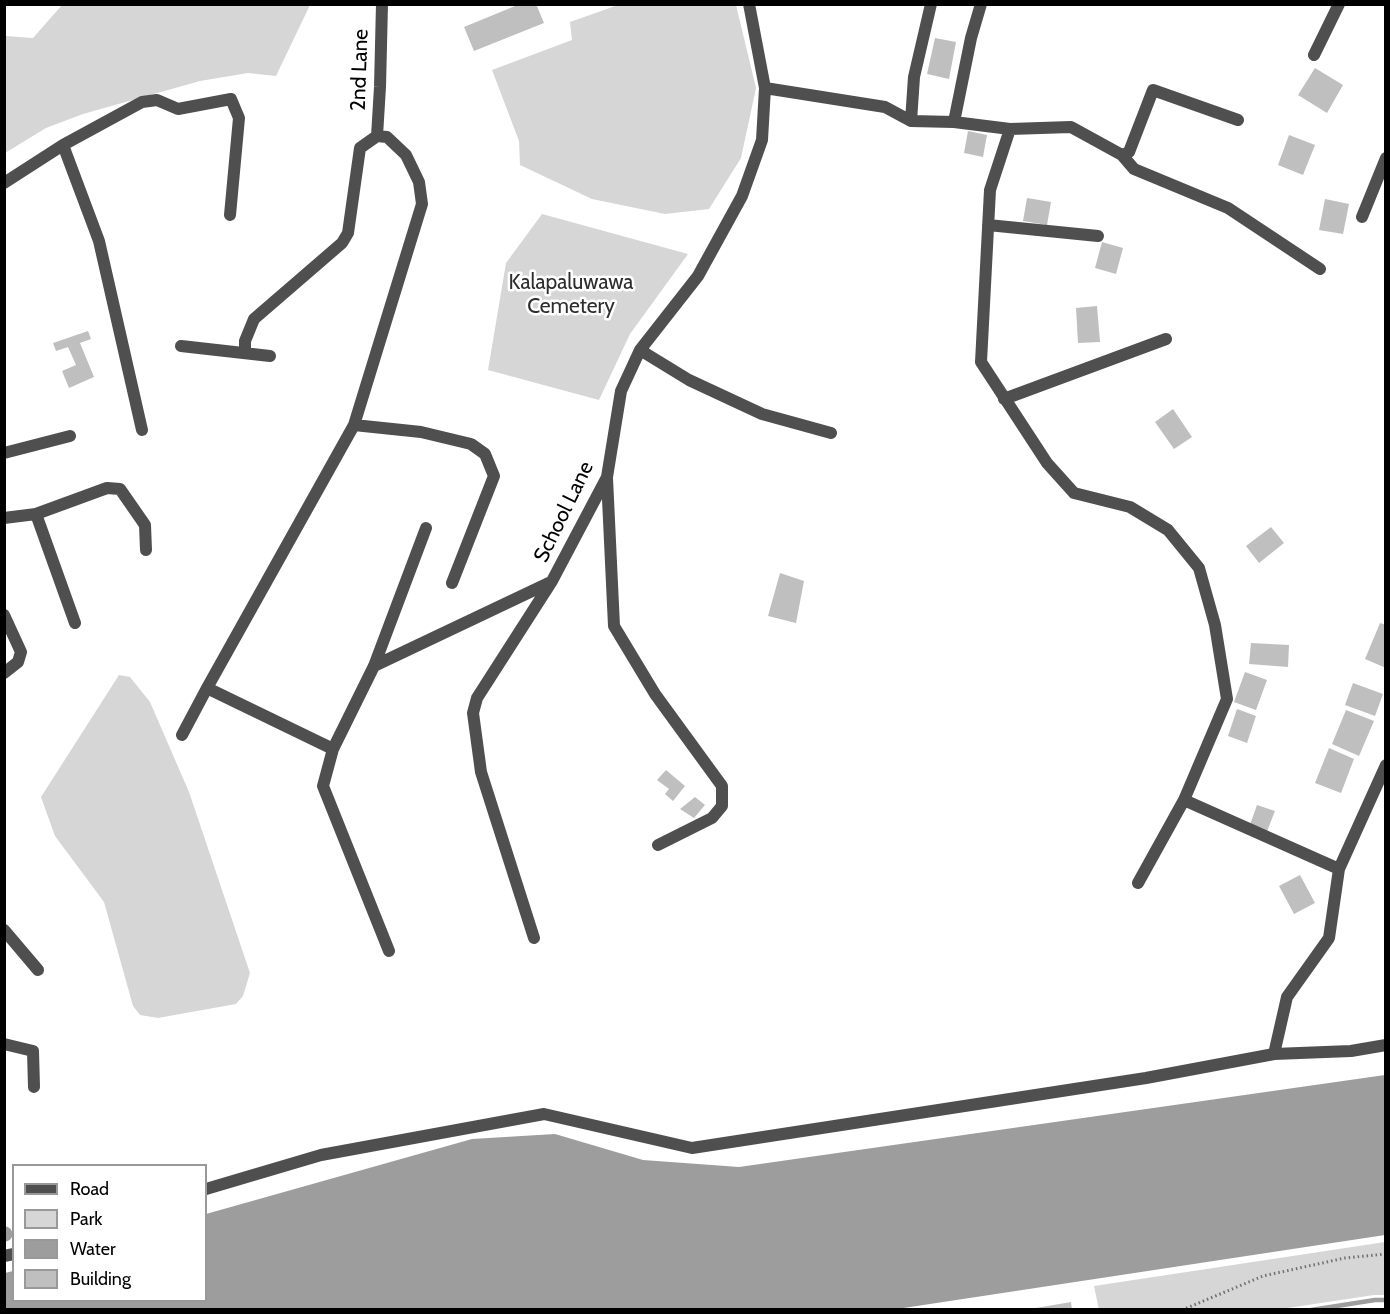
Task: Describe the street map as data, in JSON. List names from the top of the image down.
{
  "streets": {
    "street": ["2nd Lane", "School Lane"]
  },
  "parks": ["Kalapaluwawa Cemetery"],
  "legend": [
    "Road",
    "Park",
    "Water",
    "Building"
  ]
}
